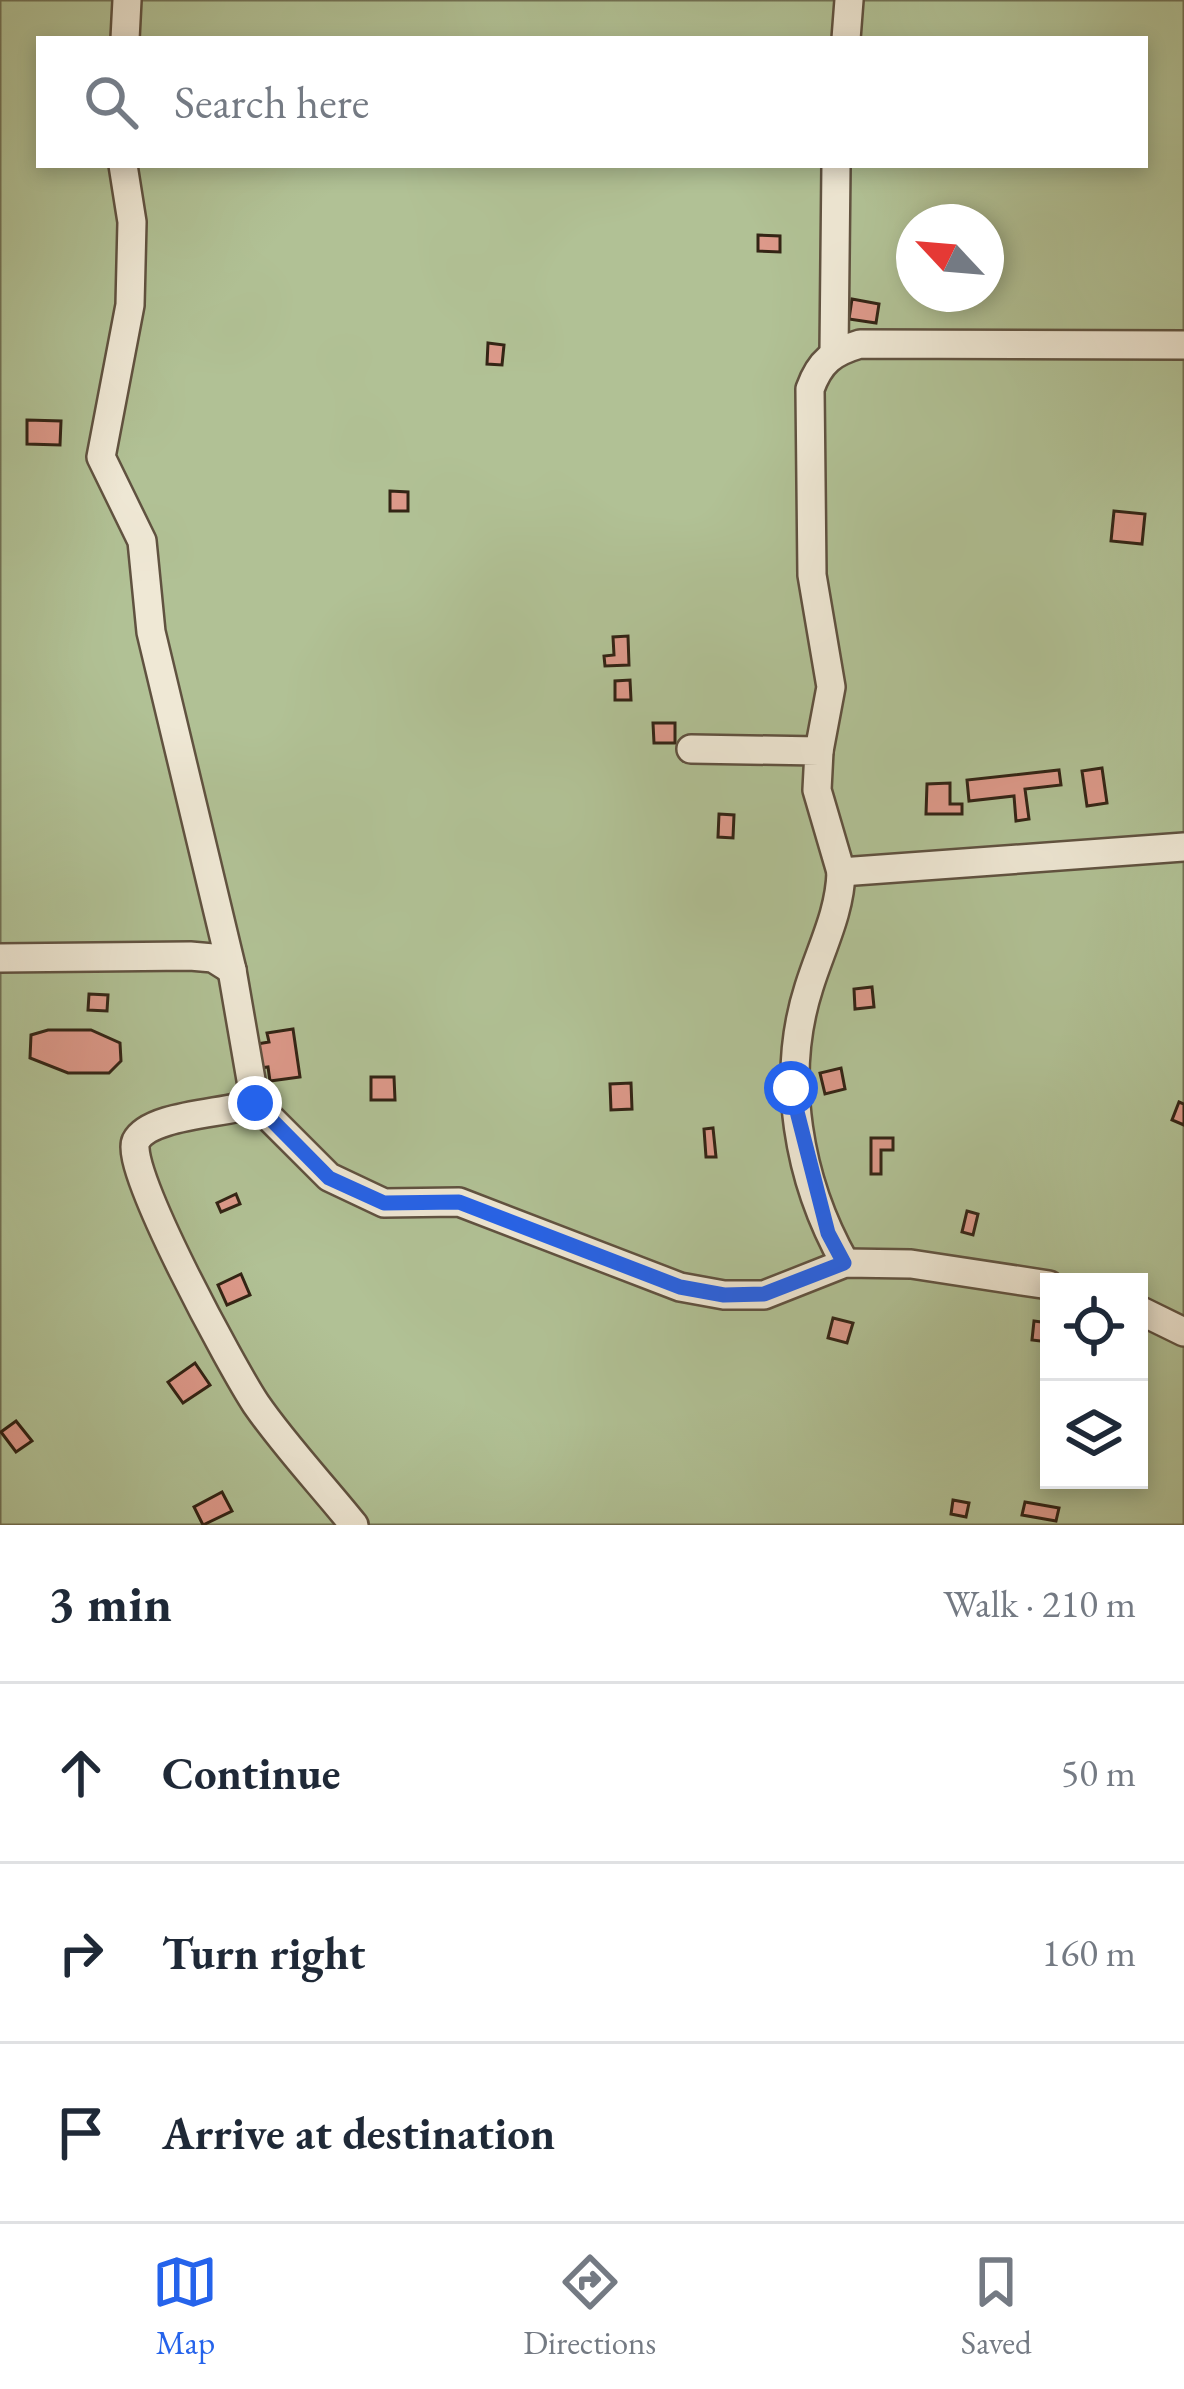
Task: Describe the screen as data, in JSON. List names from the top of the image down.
{
  "north": "top left",
  "page": {
    "search": "Search here",
    "heading": ["3 min", "Walk · 210 m"],
    "list": [
      ["Continue", "50 m"],
      ["Turn right", "160 m"],
      "Arrive at destination"
    ],
    "nav": ["Map", "Directions", "Saved"]
  }
}
